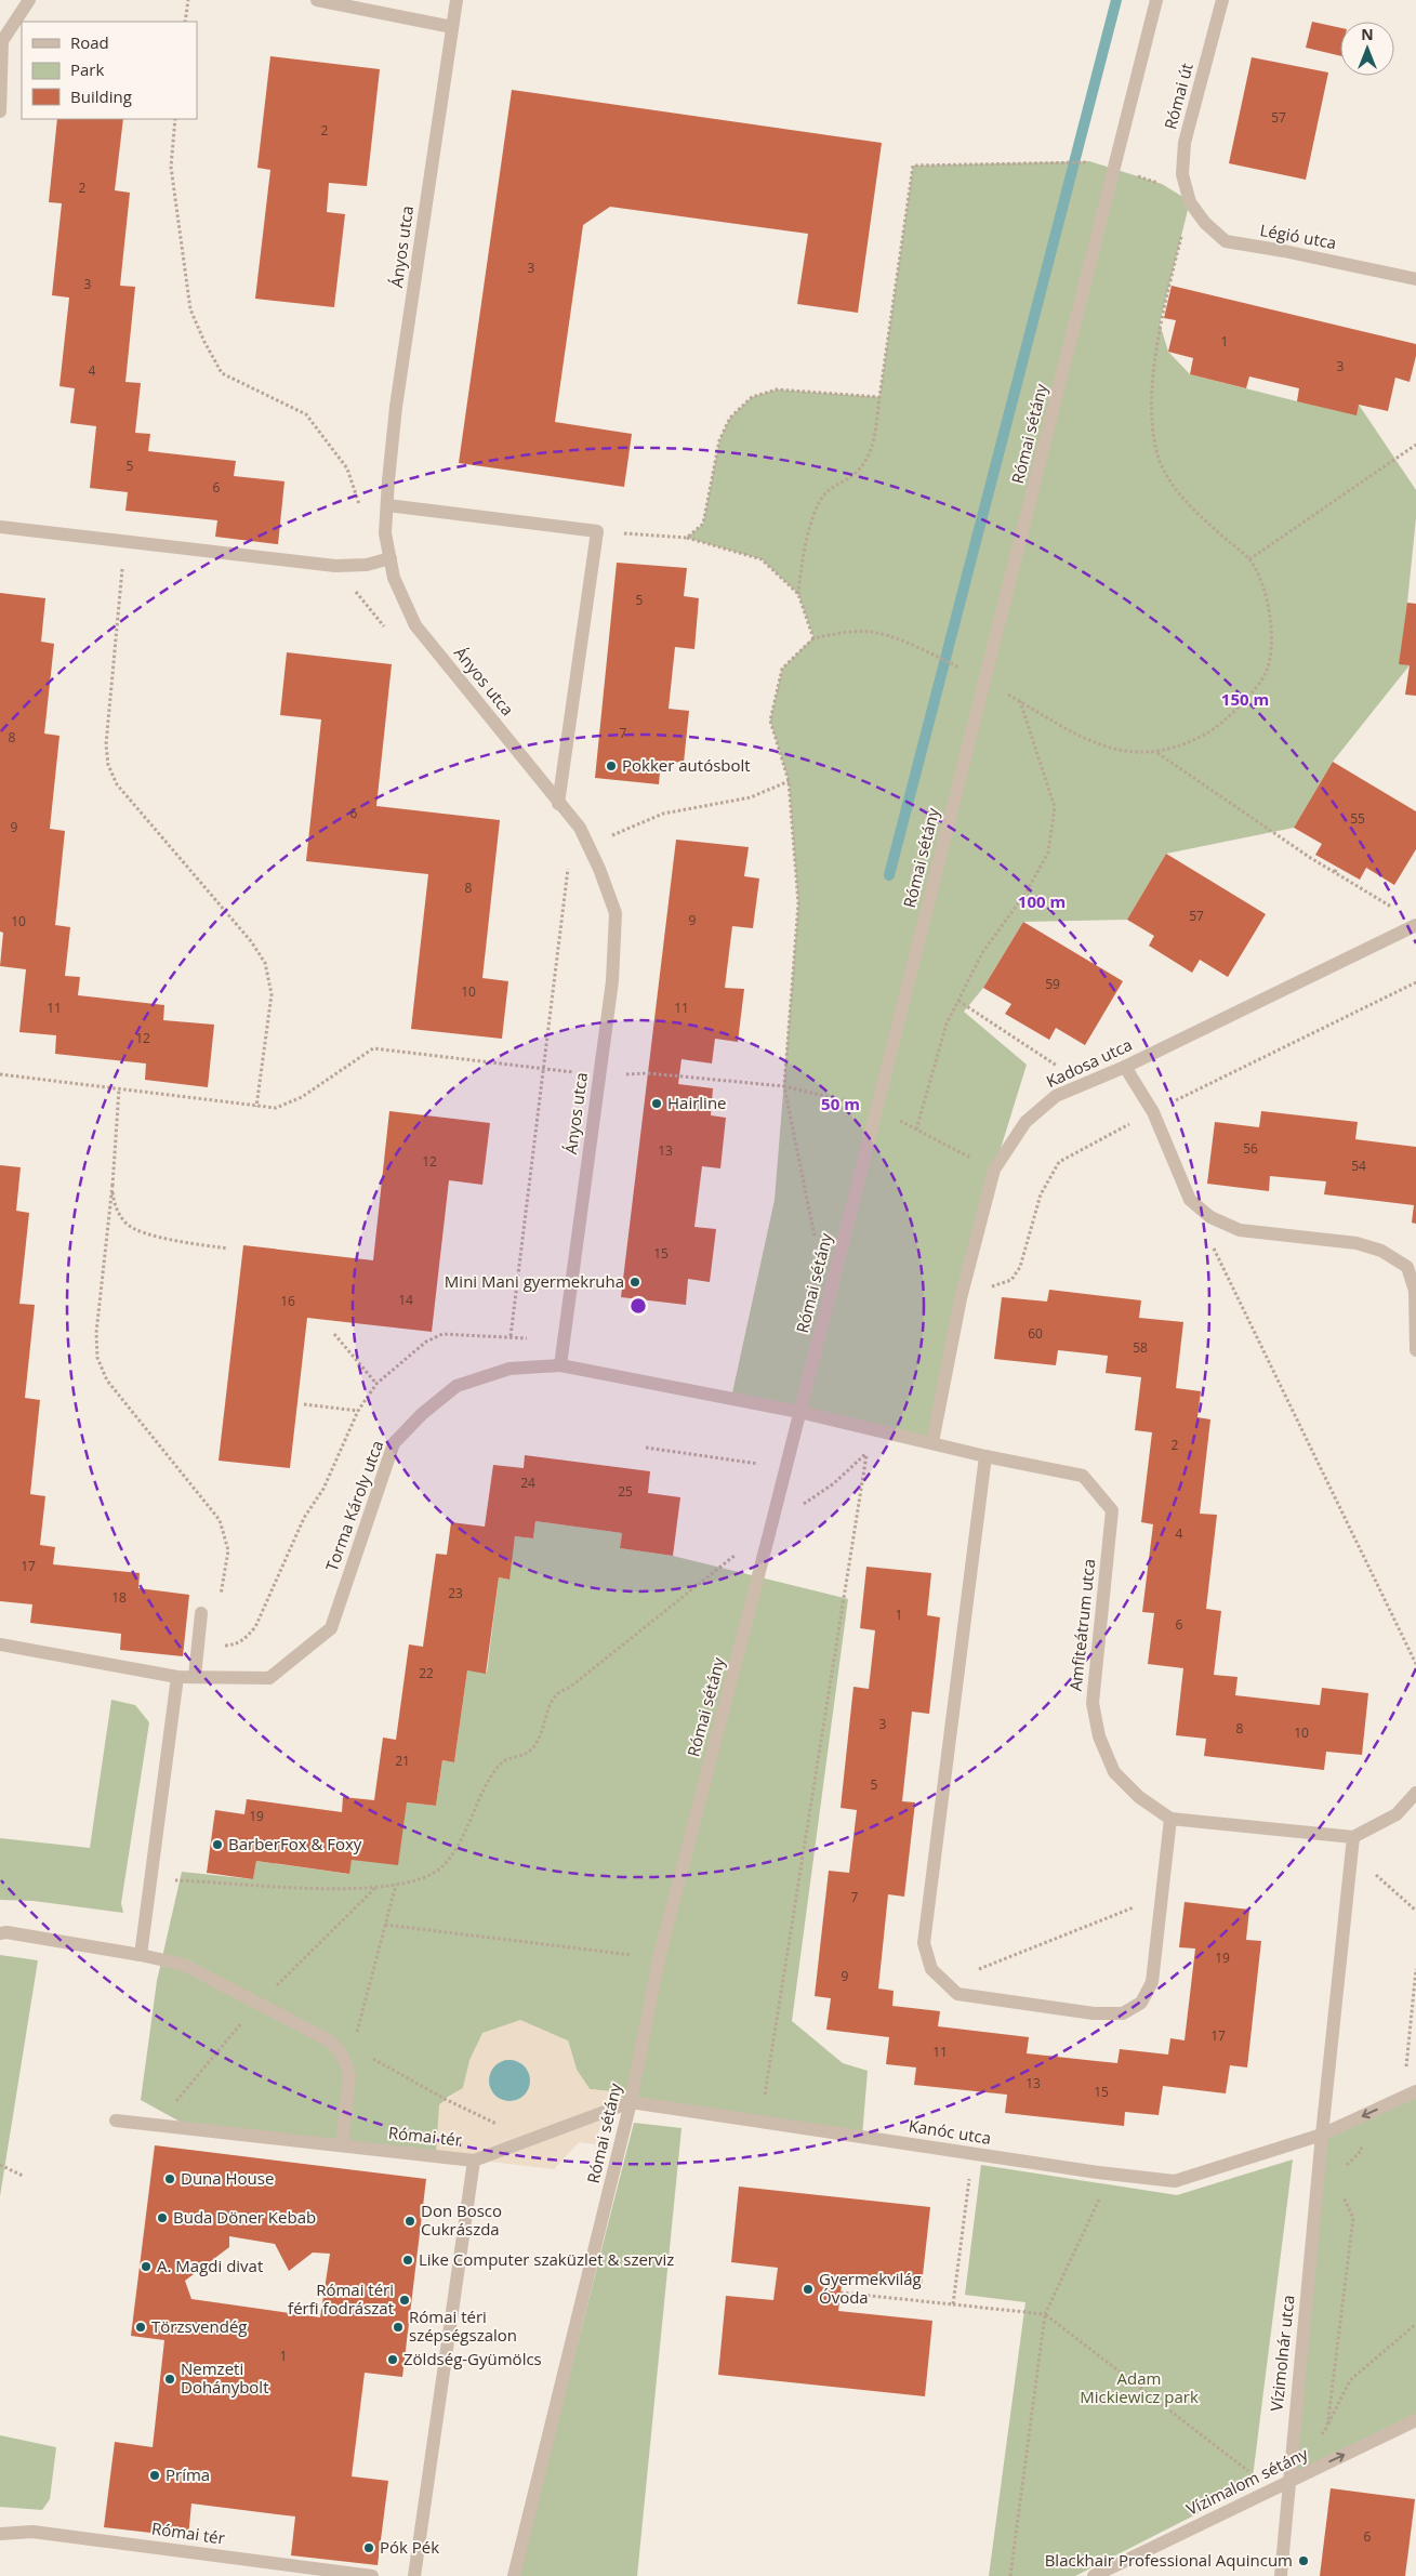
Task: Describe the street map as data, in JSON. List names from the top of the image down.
{
  "streets": {
    "street": [
      "Római út",
      "Légió utca",
      "Ányos utca",
      "Római sétány",
      "Kadosa utca",
      "Torma Károly utca",
      "Amfiteátrum utca",
      "Kanóc utca",
      "Római tér",
      "Vízimolnár utca",
      "Vízimalom sétány"
    ]
  },
  "crossings": [
    ["Római út", "Légió utca"],
    ["Ányos utca", "Torma Károly utca"],
    ["Római sétány", "Torma Károly utca"],
    ["Római sétány", "Amfiteátrum utca"],
    ["Római sétány", "Kanóc utca"],
    ["Kadosa utca", "Amfiteátrum utca"],
    ["Torma Károly utca", "Amfiteátrum utca"],
    ["Amfiteátrum utca", "Vízimolnár utca"],
    ["Kanóc utca", "Római tér"],
    ["Kanóc utca", "Vízimolnár utca"],
    ["Vízimolnár utca", "Vízimalom sétány"]
  ],
  "one_way": ["Vízimalom sétány"],
  "parks": ["Adam Mickiewicz park"],
  "places": [
    "Pokker autósbolt",
    "Hairline",
    "Mini Mani gyermekruha",
    "BarberFox & Foxy",
    "Duna House",
    "Buda Döner Kebab",
    "Don Bosco Cukrászda",
    "Like Computer szaküzlet & szerviz",
    "A. Magdi divat",
    "Gyermekvilág Óvoda",
    "Római téri férfi fodrászat",
    "Törzsvendég",
    "Római téri szépségszalon",
    "Zöldség-Gyümölcs",
    "Nemzeti Dohánybolt",
    "Príma",
    "Pók Pék",
    "Blackhair Professional Aquincum"
  ],
  "house_numbers": [
    "57",
    "2",
    "2",
    "3",
    "3",
    "1",
    "3",
    "4",
    "5",
    "6",
    "5",
    "7",
    "8",
    "6",
    "55",
    "9",
    "8",
    "57",
    "9",
    "10",
    "59",
    "10",
    "11",
    "11",
    "12",
    "56",
    "13",
    "12",
    "54",
    "15",
    "14",
    "16",
    "60",
    "58",
    "2",
    "24",
    "25",
    "4",
    "17",
    "23",
    "18",
    "1",
    "6",
    "22",
    "3",
    "8",
    "10",
    "21",
    "5",
    "19",
    "7",
    "19",
    "9",
    "17",
    "11",
    "13",
    "15",
    "1",
    "6"
  ],
  "legend": ["Road", "Park", "Building"],
  "north": "top",
  "rings": ["150 m", "100 m", "50 m"]
}
